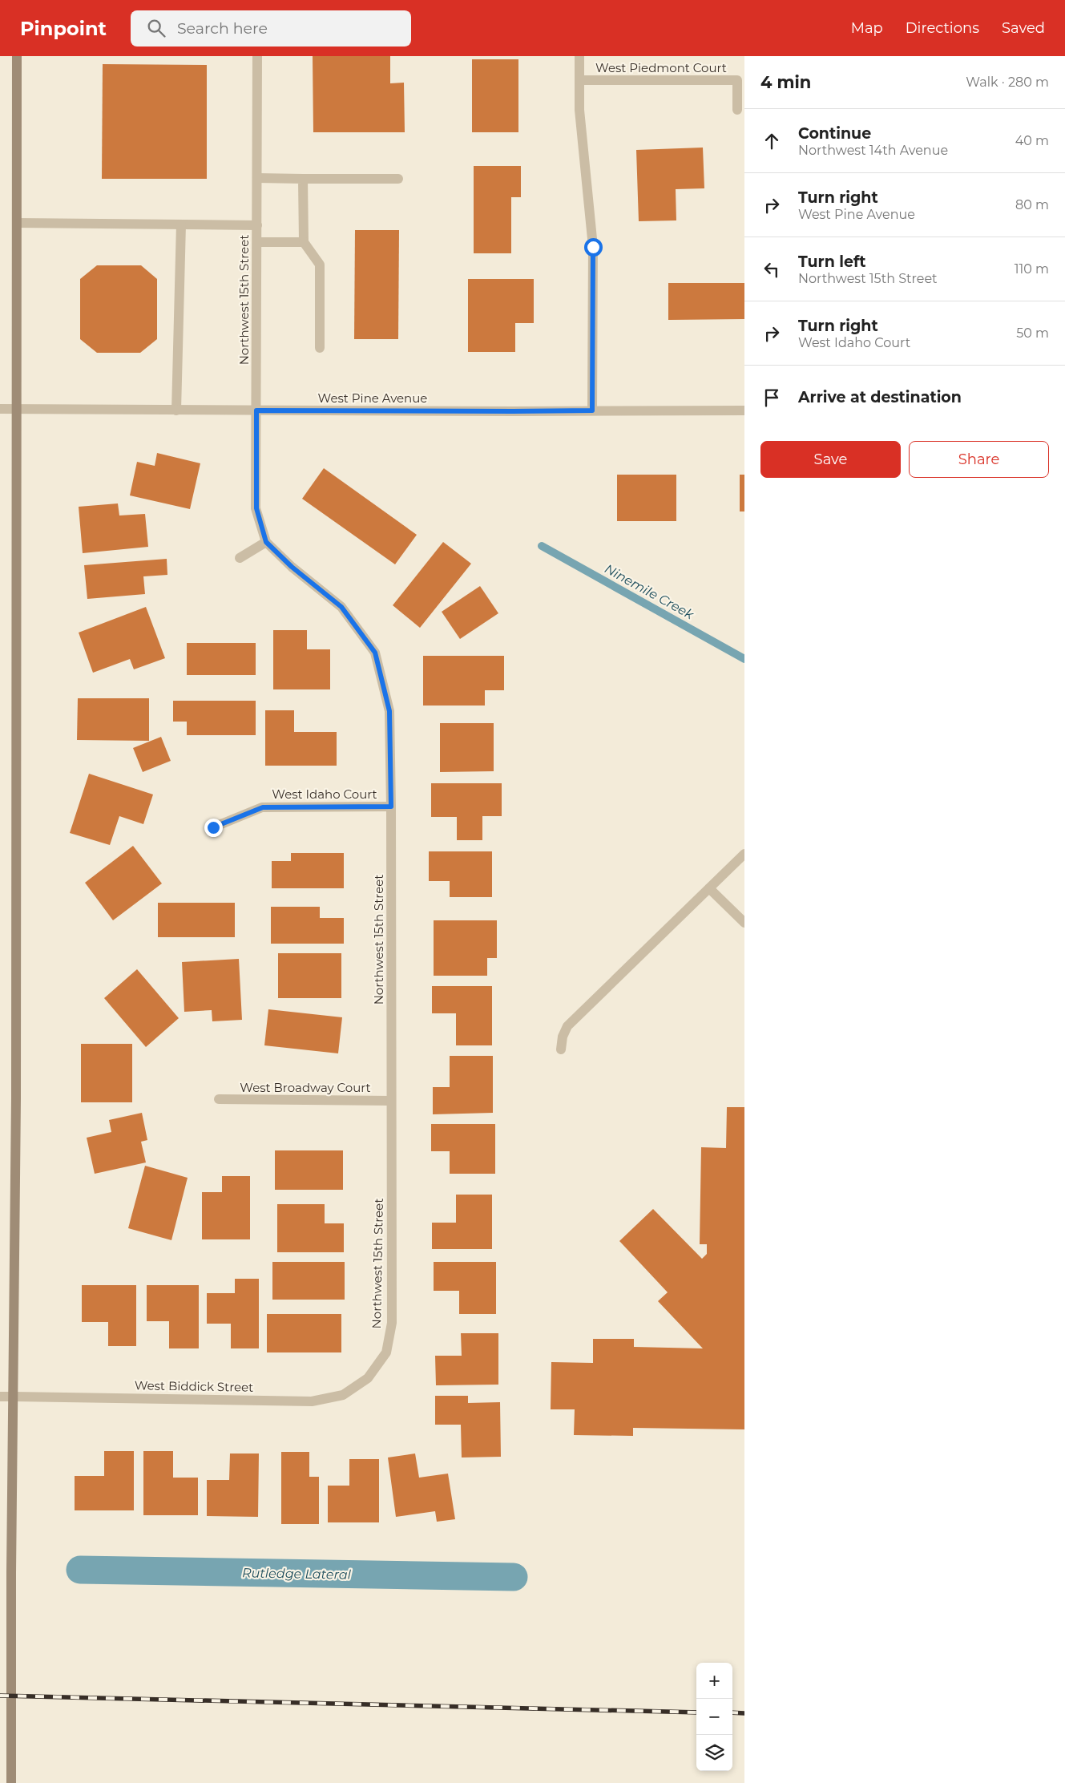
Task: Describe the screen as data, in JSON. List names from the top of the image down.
{
  "streets": {
    "street": [
      "West Piedmont Court",
      "Northwest 15th Street",
      "West Pine Avenue",
      "West Idaho Court",
      "West Broadway Court",
      "West Biddick Street"
    ]
  },
  "crossings": [
    ["Northwest 15th Street", "West Pine Avenue"],
    ["Northwest 15th Street", "West Idaho Court"],
    ["Northwest 15th Street", "West Broadway Court"],
    ["Northwest 15th Street", "West Biddick Street"]
  ],
  "water": ["Ninemile Creek", "Rutledge Lateral"],
  "page": {
    "header": "Pinpoint",
    "search": "Search here",
    "nav": ["Map", "Directions", "Saved"],
    "heading": ["4 min", "Walk · 280 m"],
    "list": [
      ["Continue", "Northwest 14th Avenue", "40 m"],
      ["Turn right", "West Pine Avenue", "80 m"],
      ["Turn left", "Northwest 15th Street", "110 m"],
      ["Turn right", "West Idaho Court", "50 m"],
      "Arrive at destination"
    ],
    "buttons": ["Save", "Share"],
    "map_buttons": ["+", "−"]
  }
}
